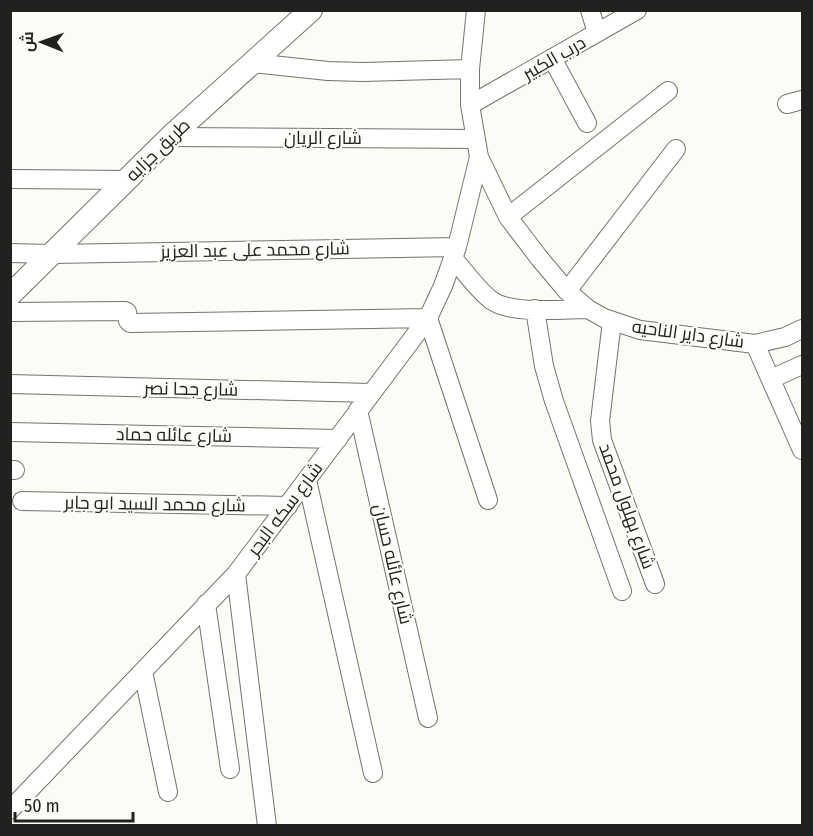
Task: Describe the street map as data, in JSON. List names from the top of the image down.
{
  "streets": {
    "street": [
      "درب الكبير",
      "شارع الريان",
      "طريق جزايه",
      "شارع محمد على عبد العزيز",
      "شارع داير الناحيه",
      "شارع جحا نصر",
      "شارع عائله حماد",
      "شارع محمد السيد ابو جابر",
      "شارع بهلول محمد",
      "شارع سكه البحر",
      "شارع عائله حسان"
    ]
  },
  "crossings": [
    ["درب الكبير", "شارع داير الناحيه"],
    ["شارع الريان", "طريق جزايه"],
    ["شارع الريان", "شارع داير الناحيه"],
    ["طريق جزايه", "شارع محمد على عبد العزيز"],
    ["شارع محمد على عبد العزيز", "شارع سكه البحر"],
    ["شارع داير الناحيه", "شارع بهلول محمد"],
    ["شارع داير الناحيه", "شارع سكه البحر"],
    ["شارع جحا نصر", "شارع سكه البحر"],
    ["شارع عائله حماد", "شارع سكه البحر"],
    ["شارع محمد السيد ابو جابر", "شارع سكه البحر"],
    ["شارع سكه البحر", "شارع عائله حسان"]
  ],
  "scale_bar": "50 m",
  "north": "left"
}
